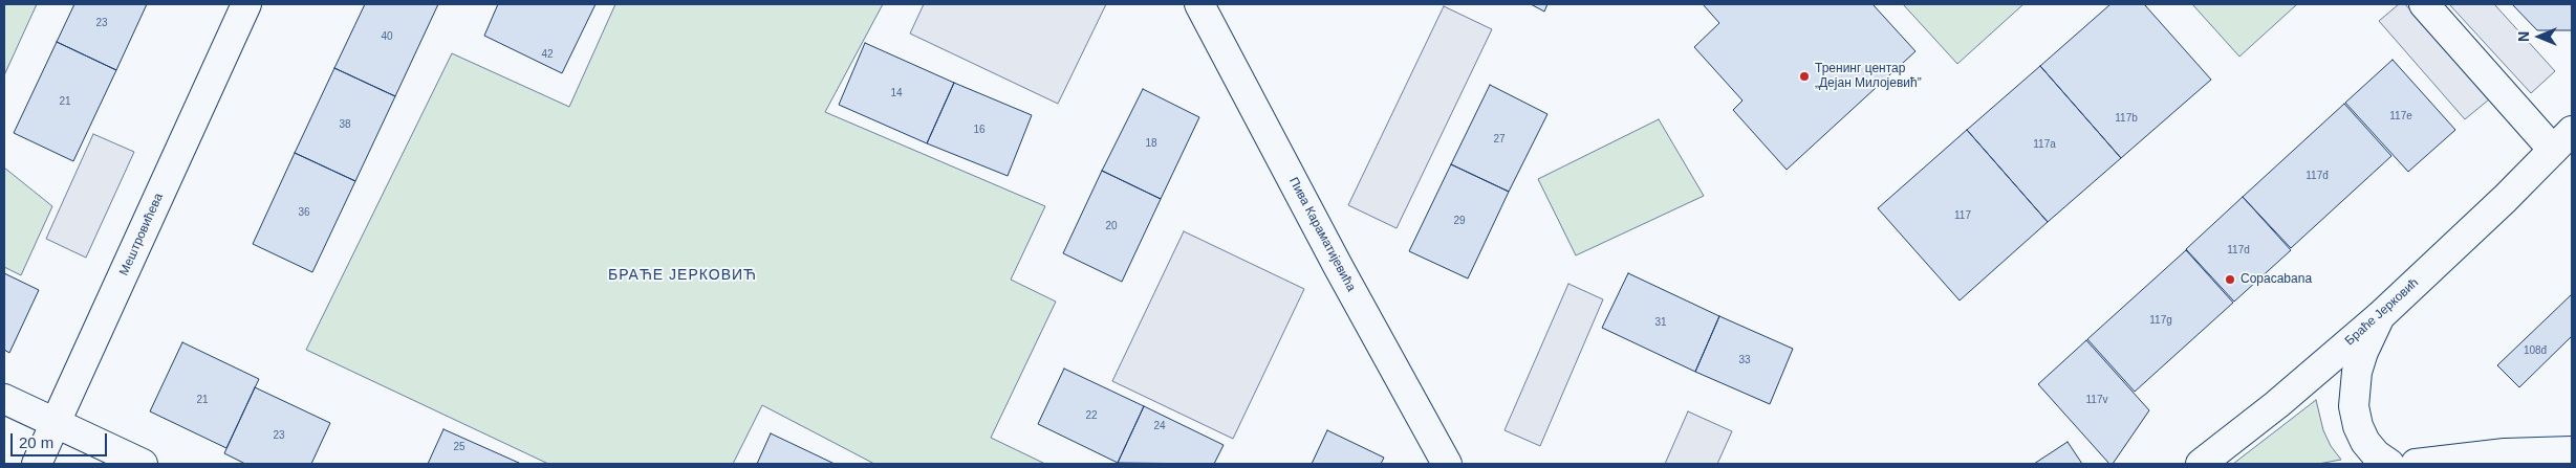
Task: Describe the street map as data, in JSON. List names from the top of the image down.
{
  "streets": {
    "street": ["Мештровићева", "Пива Караматијевића", "Браће Јерковић"]
  },
  "districts": ["БРАЋЕ ЈЕРКОВИЋ"],
  "places": ["Тренинг центар „Дејан Милојевић”", "Copacabana"],
  "house_numbers": [
    "23",
    "40",
    "42",
    "14",
    "21",
    "117e",
    "117b",
    "38",
    "16",
    "27",
    "18",
    "117a",
    "117đ",
    "36",
    "117",
    "29",
    "20",
    "117d",
    "117g",
    "31",
    "108đ",
    "33",
    "21",
    "117v",
    "22",
    "24",
    "23",
    "25"
  ],
  "scale_bar": "20 m",
  "north": "left"
}
